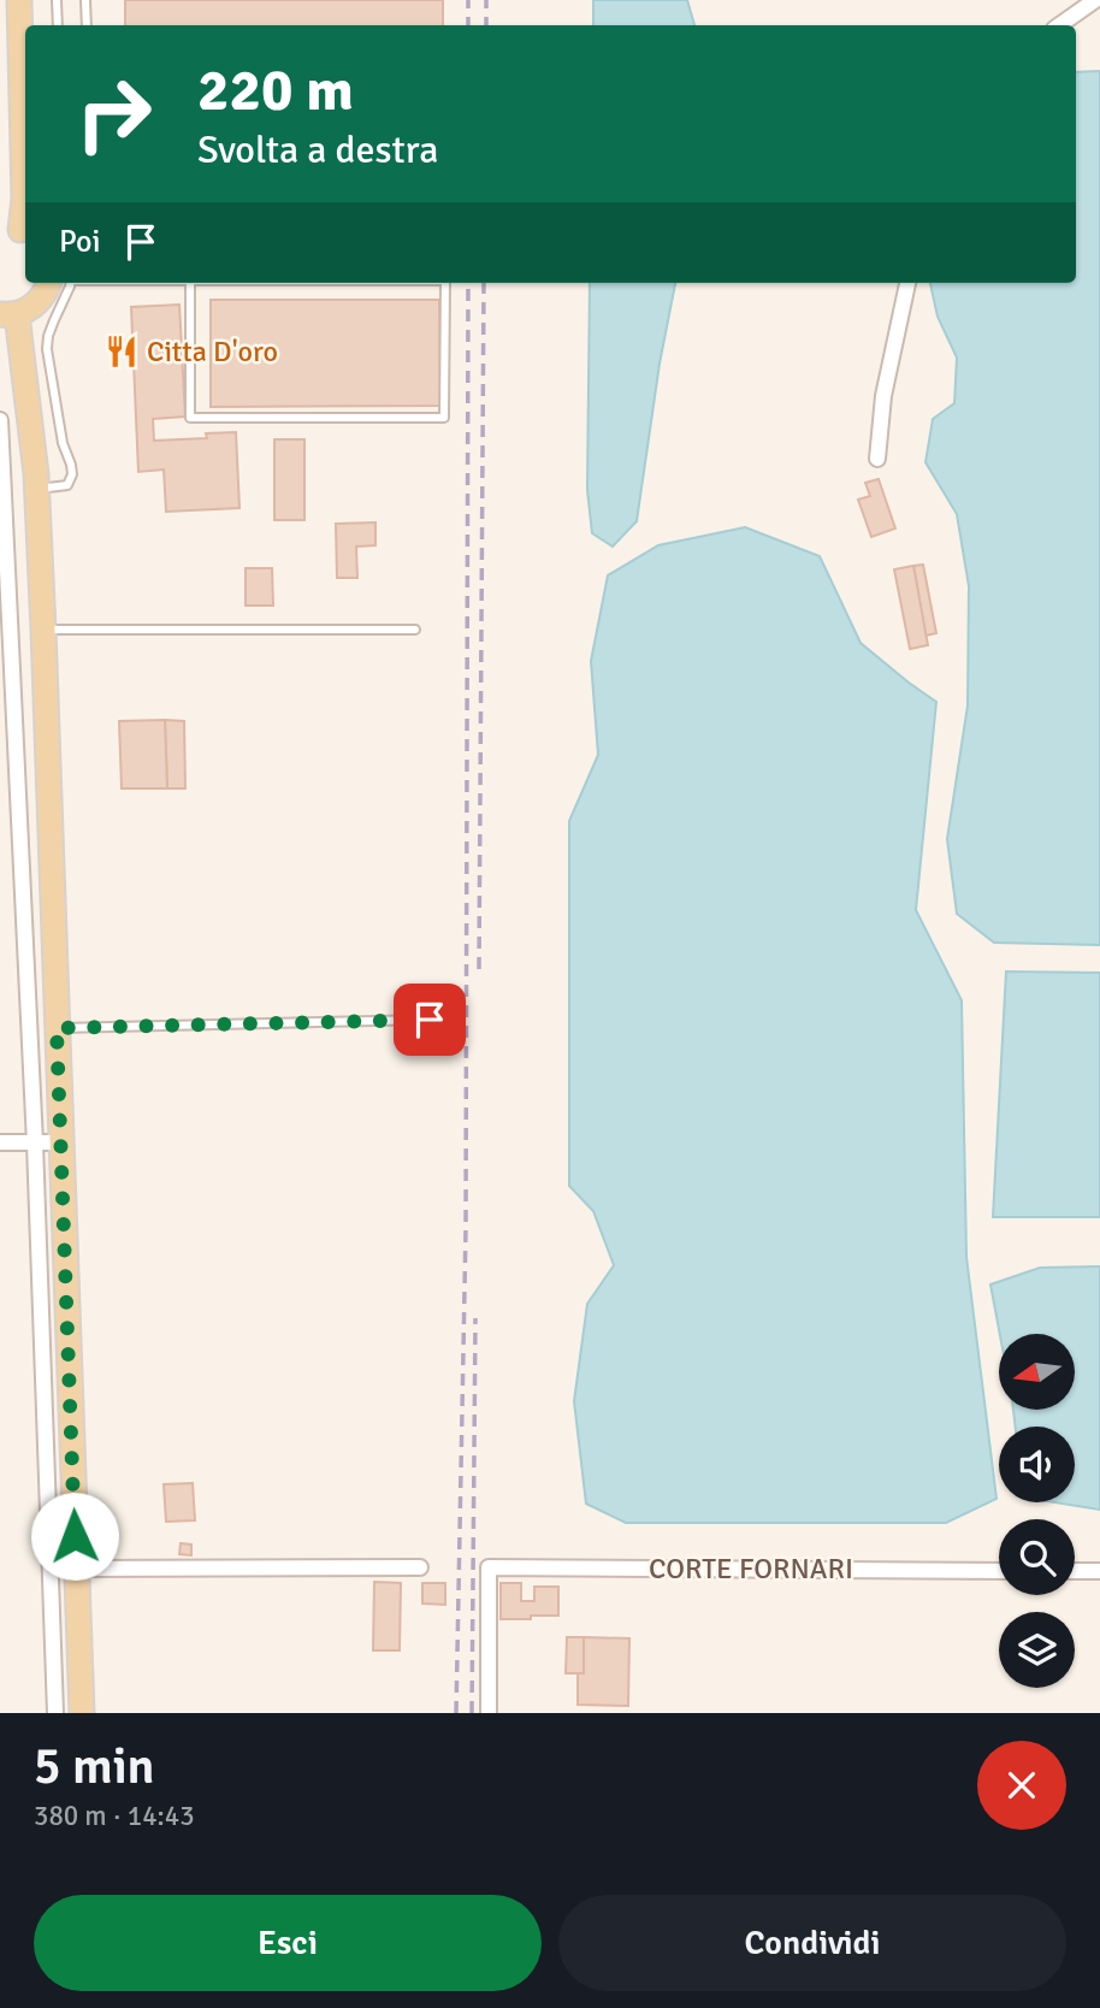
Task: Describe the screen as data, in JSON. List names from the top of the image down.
{
  "streets": {
    "street": ["CORTE FORNARI"]
  },
  "places": {
    "restaurant": ["Citta D'oro"]
  },
  "north": "left",
  "page": {
    "turn": ["220 m", "Svolta a destra"],
    "then": "Poi",
    "heading": ["5 min", "380 m · 14:43"],
    "buttons": ["Esci", "Condividi"]
  }
}
